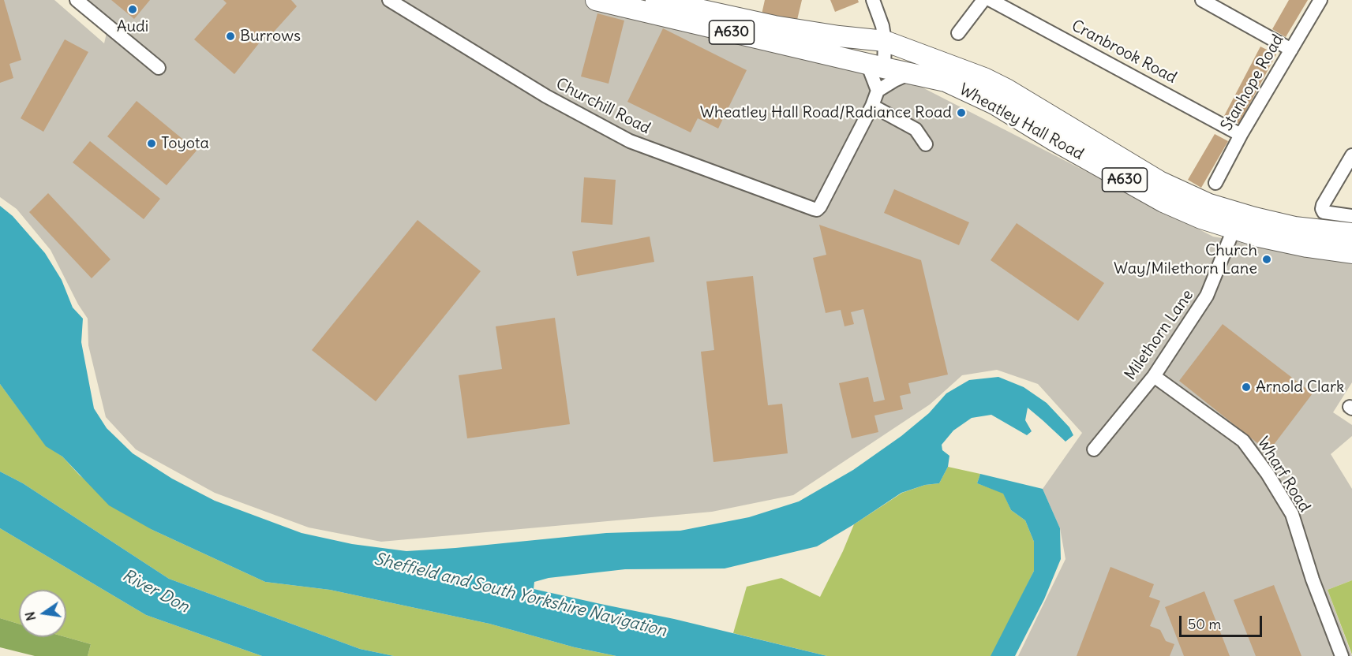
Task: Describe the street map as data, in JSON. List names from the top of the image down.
{
  "streets": {
    "highway": ["A630", "Wheatley Hall Road"],
    "street": [
      "Cranbrook Road",
      "Stanhope Road",
      "Churchill Road",
      "Milethorn Lane",
      "Wharf Road"
    ]
  },
  "crossings": [
    ["Cranbrook Road", "Stanhope Road"],
    ["Wheatley Hall Road", "Milethorn Lane"],
    ["Milethorn Lane", "Wharf Road"]
  ],
  "water": ["River Don", "Sheffield and South Yorkshire Navigation"],
  "places": [
    "Audi",
    "Burrows",
    "Wheatley Hall Road/Radiance Road",
    "Toyota",
    "Church Way/Milethorn Lane",
    "Arnold Clark"
  ],
  "scale_bar": "50 m",
  "north": "left"
}
